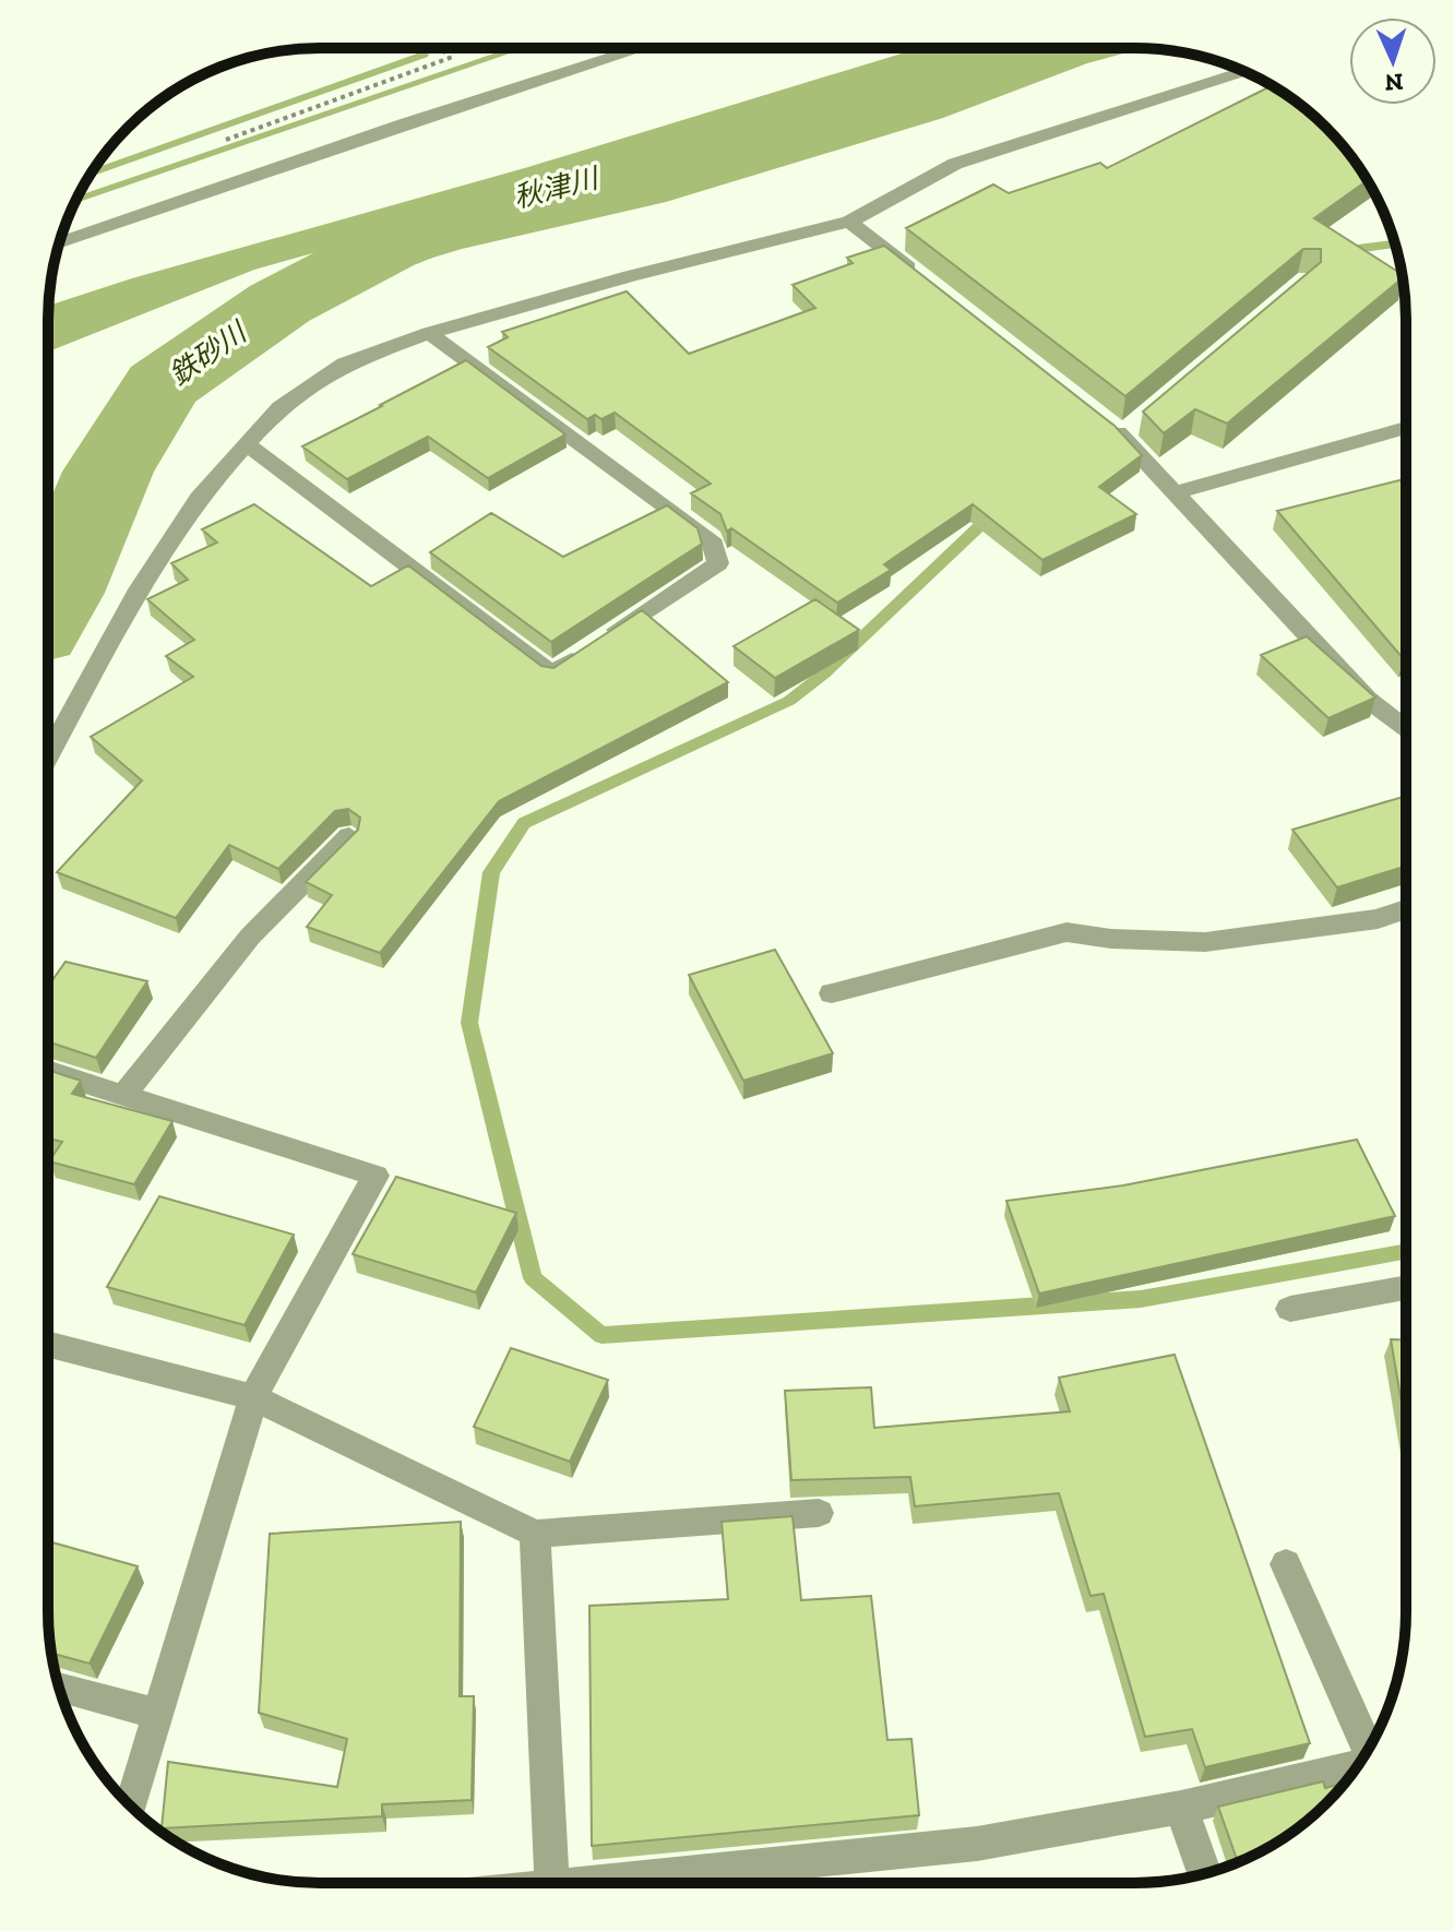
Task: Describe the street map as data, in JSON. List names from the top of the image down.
{
  "water": ["秋津川", "鉄砂川"],
  "north": "bottom"
}
